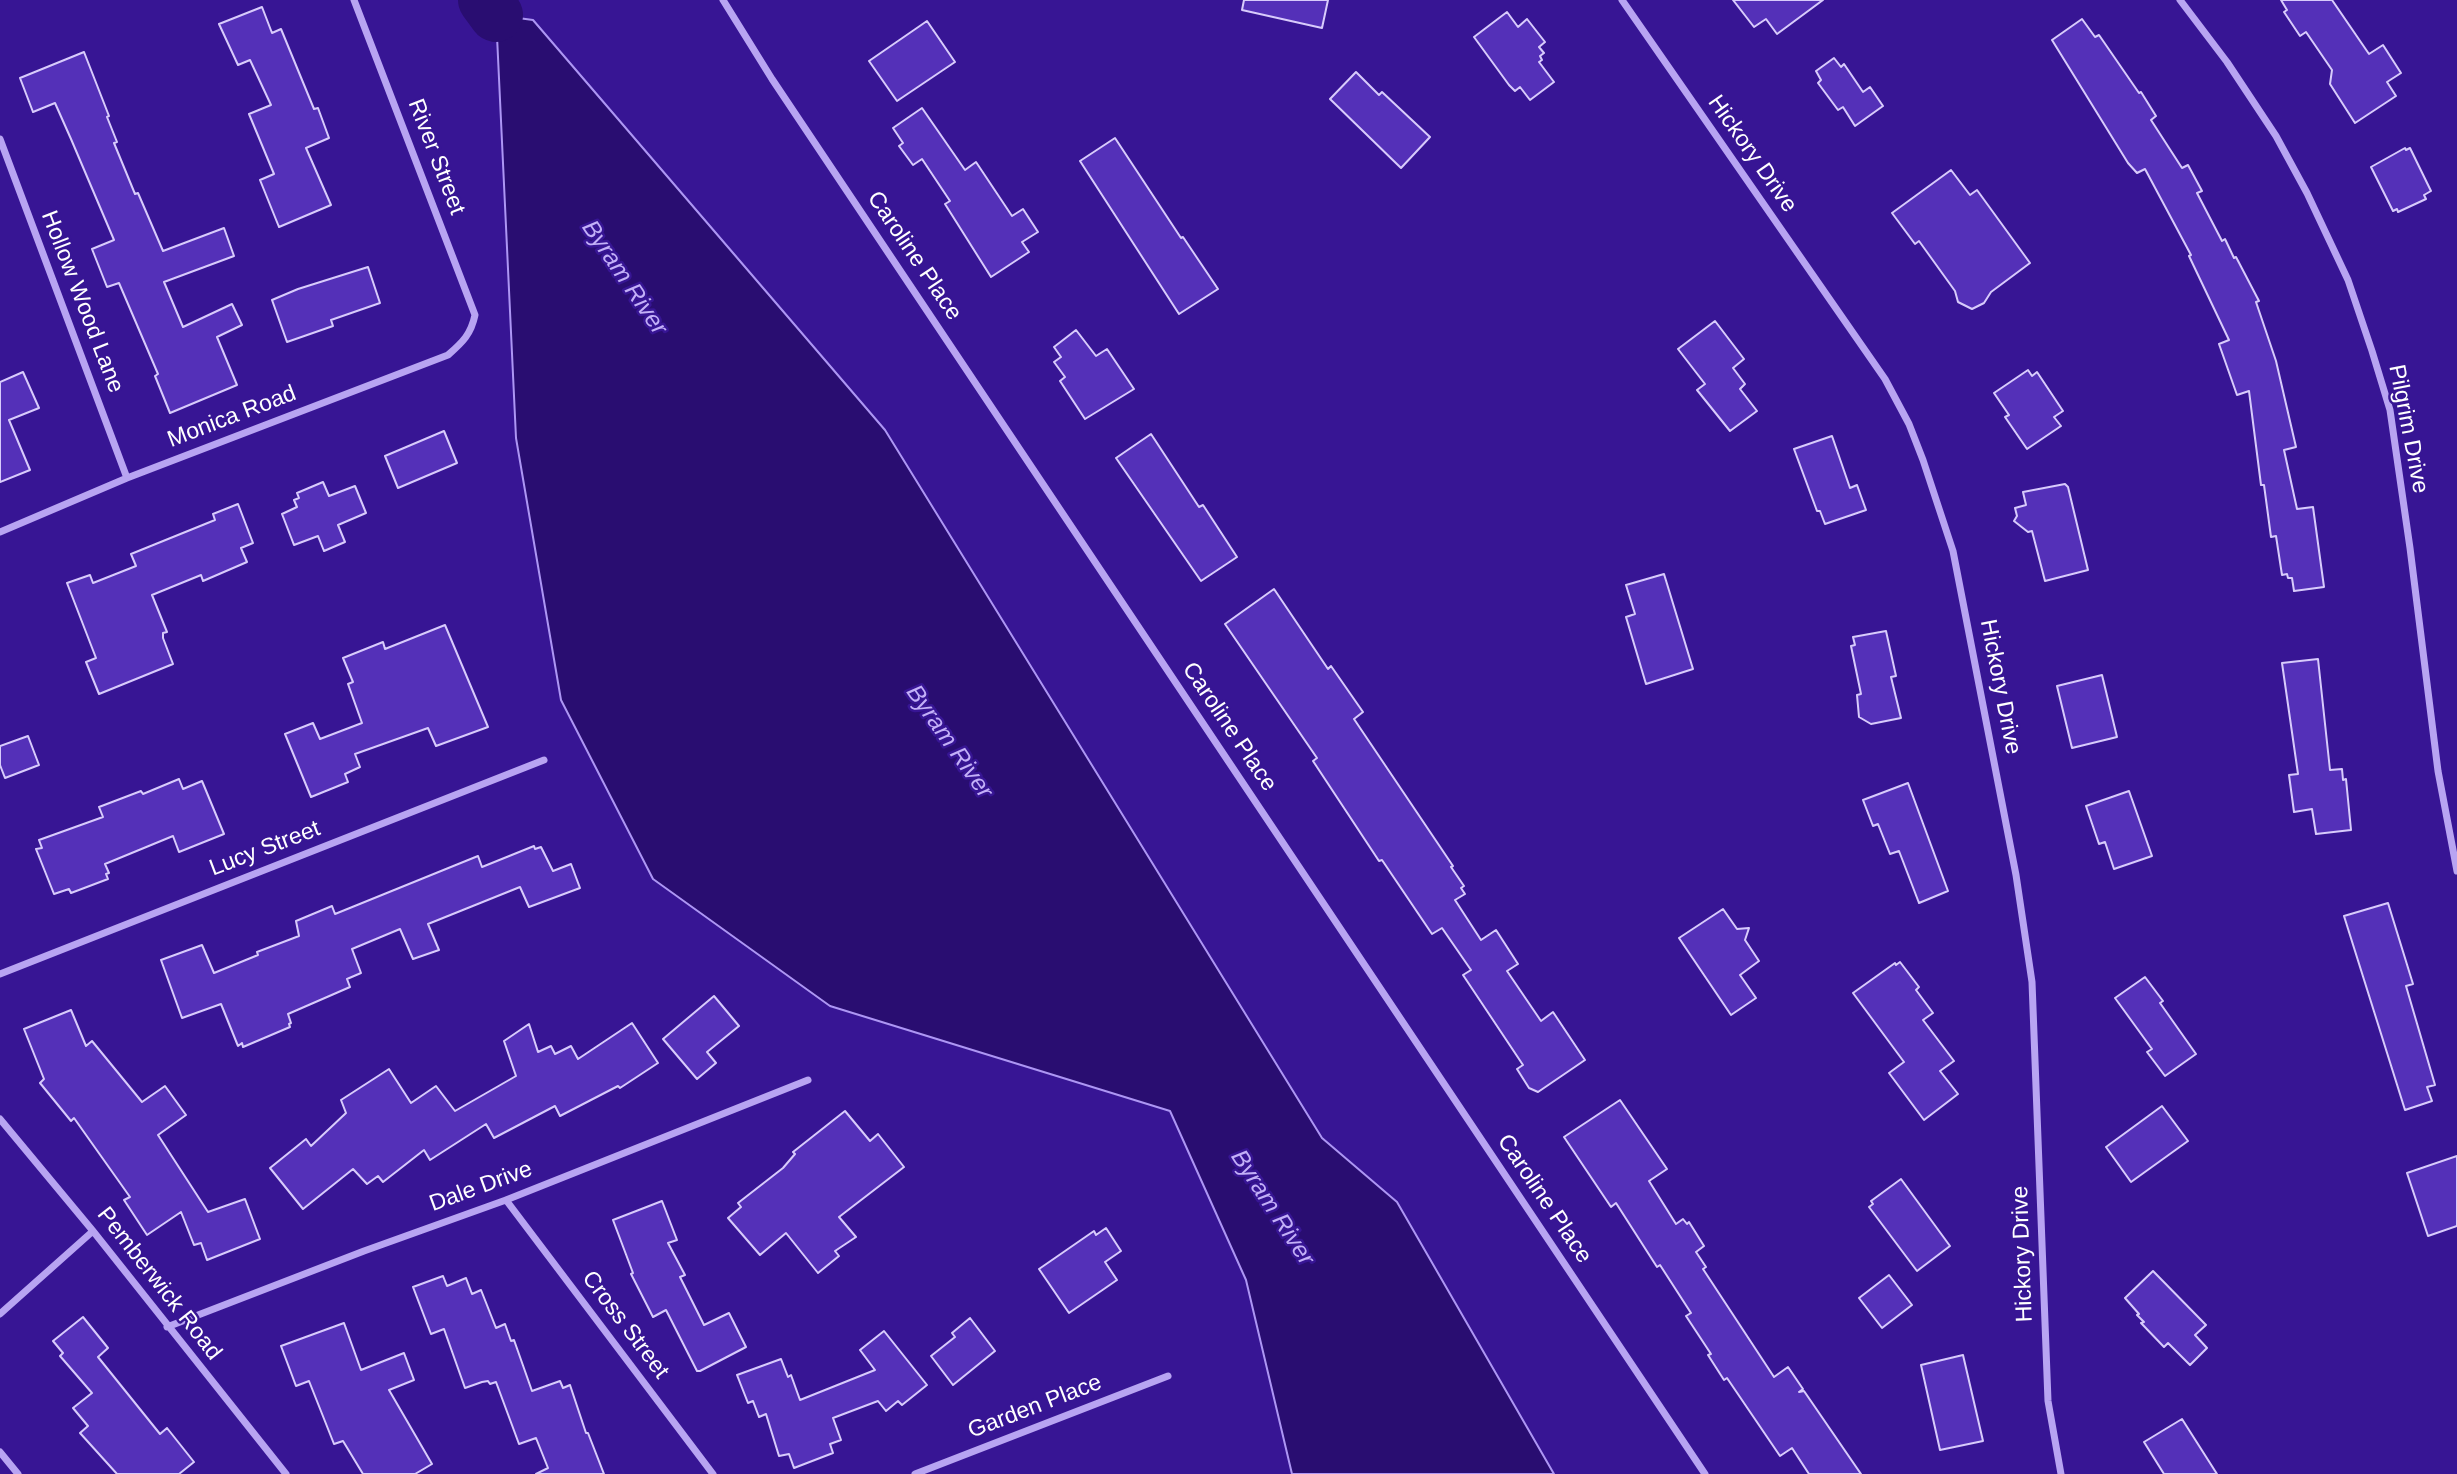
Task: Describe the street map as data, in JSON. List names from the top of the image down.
{
  "streets": {
    "street": [
      "Hickory Drive",
      "River Street",
      "Caroline Place",
      "Hollow Wood Lane",
      "Monica Road",
      "Pilgrim Drive",
      "Lucy Street",
      "Dale Drive",
      "Pemberwick Road",
      "Cross Street",
      "Garden Place"
    ]
  },
  "crossings": [
    ["River Street", "Monica Road"],
    ["Hollow Wood Lane", "Monica Road"],
    ["Dale Drive", "Pemberwick Road"],
    ["Dale Drive", "Cross Street"]
  ],
  "water": ["Byram River"]
}
